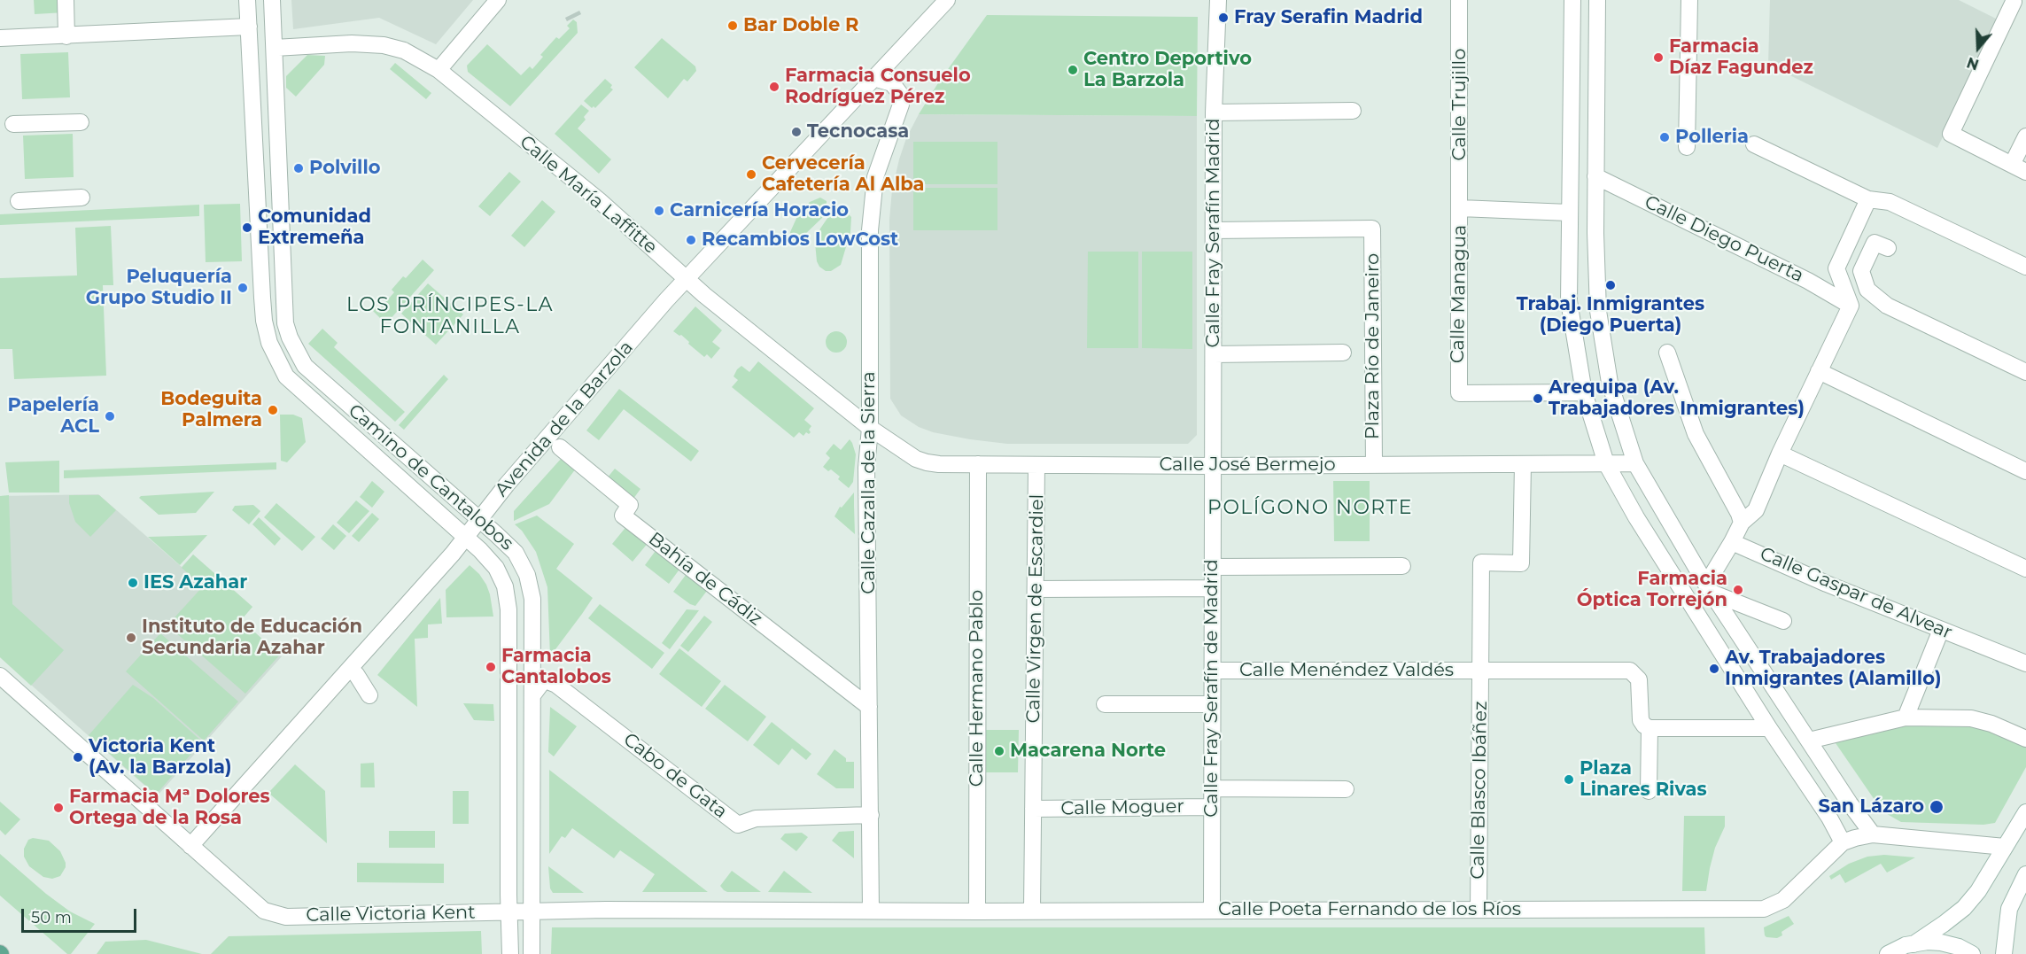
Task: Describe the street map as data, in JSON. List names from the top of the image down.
{
  "streets": {
    "street": [
      "Calle Trujillo",
      "Calle María Laffitte",
      "Calle Fray Serafín Madrid",
      "Calle Diego Puerta",
      "Calle Managua",
      "Plaza Río de Janeiro",
      "Avenida de la Barzola",
      "Calle José Bermejo",
      "Camino de Cantalobos",
      "Calle Cazalla de la Sierra",
      "Bahía de Cádiz",
      "Calle Gaspar de Alvear",
      "Calle Virgen de Escardiel",
      "Calle Menéndez Valdés",
      "Calle Hermano Pablo",
      "Calle Fray Serafín de Madrid",
      "Cabo de Gata",
      "Calle Blasco Ibáñez",
      "Calle Moguer",
      "Calle Poeta Fernando de los Ríos",
      "Calle Victoria Kent"
    ]
  },
  "crossings": [
    ["Calle Trujillo", "Calle Managua"],
    ["Calle María Laffitte", "Avenida de la Barzola"],
    ["Calle María Laffitte", "Calle José Bermejo"],
    ["Calle María Laffitte", "Camino de Cantalobos"],
    ["Calle María Laffitte", "Calle Cazalla de la Sierra"],
    ["Calle Fray Serafín Madrid", "Plaza Río de Janeiro"],
    ["Calle Fray Serafín Madrid", "Calle José Bermejo"],
    ["Calle Fray Serafín Madrid", "Calle Fray Serafín de Madrid"],
    ["Plaza Río de Janeiro", "Calle José Bermejo"],
    ["Avenida de la Barzola", "Camino de Cantalobos"],
    ["Avenida de la Barzola", "Calle Cazalla de la Sierra"],
    ["Avenida de la Barzola", "Calle Victoria Kent"],
    ["Calle José Bermejo", "Calle Cazalla de la Sierra"],
    ["Calle José Bermejo", "Calle Virgen de Escardiel"],
    ["Calle José Bermejo", "Calle Hermano Pablo"],
    ["Calle José Bermejo", "Calle Fray Serafín de Madrid"],
    ["Calle José Bermejo", "Calle Blasco Ibáñez"],
    ["Camino de Cantalobos", "Cabo de Gata"],
    ["Camino de Cantalobos", "Calle Victoria Kent"],
    ["Calle Cazalla de la Sierra", "Bahía de Cádiz"],
    ["Calle Cazalla de la Sierra", "Cabo de Gata"],
    ["Calle Cazalla de la Sierra", "Calle Poeta Fernando de los Ríos"],
    ["Calle Cazalla de la Sierra", "Calle Victoria Kent"],
    ["Calle Virgen de Escardiel", "Calle Moguer"],
    ["Calle Virgen de Escardiel", "Calle Poeta Fernando de los Ríos"],
    ["Calle Menéndez Valdés", "Calle Fray Serafín de Madrid"],
    ["Calle Menéndez Valdés", "Calle Blasco Ibáñez"],
    ["Calle Hermano Pablo", "Calle Poeta Fernando de los Ríos"],
    ["Calle Fray Serafín de Madrid", "Calle Moguer"],
    ["Calle Fray Serafín de Madrid", "Calle Poeta Fernando de los Ríos"],
    ["Calle Blasco Ibáñez", "Calle Poeta Fernando de los Ríos"],
    ["Calle Poeta Fernando de los Ríos", "Calle Victoria Kent"]
  ],
  "districts": ["LOS PRÍNCIPES-LA FONTANILLA", "POLÍGONO NORTE"],
  "places": [
    "Fray Serafin Madrid",
    "Bar Doble R",
    "Farmacia Díaz Fagundez",
    "Centro Deportivo La Barzola",
    "Farmacia Consuelo Rodríguez Pérez",
    "Tecnocasa",
    "Polleria",
    "Polvillo",
    "Cervecería Cafetería Al Alba",
    "Carnicería Horacio",
    "Comunidad Extremeña",
    "Recambios LowCost",
    "Trabaj. Inmigrantes (Diego Puerta)",
    "Peluquería Grupo Studio II",
    "Arequipa (Av. Trabajadores Inmigrantes)",
    "Bodeguita Palmera",
    "Papelería ACL",
    "IES Azahar",
    "Farmacia Óptica Torrejón",
    "Instituto de Educación Secundaria Azahar",
    "Farmacia Cantalobos",
    "Av. Trabajadores Inmigrantes (Alamillo)",
    "Macarena Norte",
    "Victoria Kent (Av. la Barzola)",
    "Plaza Linares Rivas",
    "San Lázaro",
    "Farmacia Mª Dolores Ortega de la Rosa"
  ],
  "scale_bar": "50 m",
  "north": "bottom"
}
